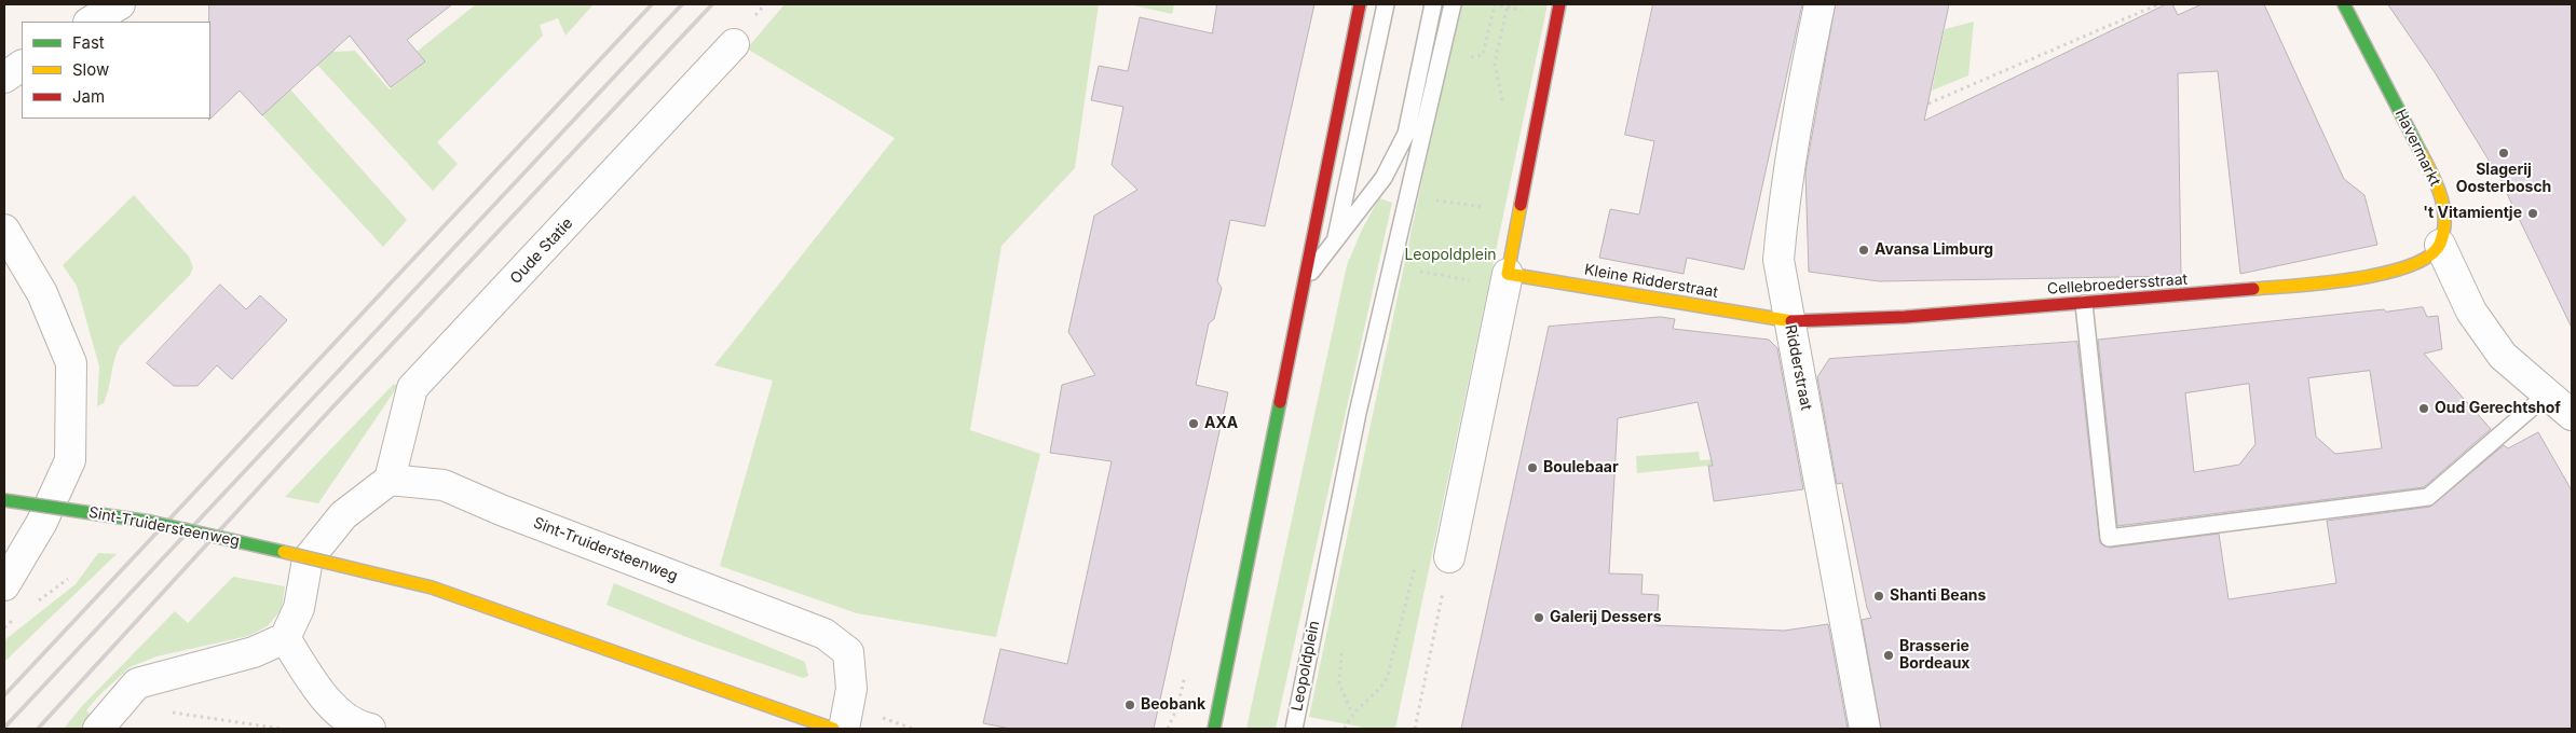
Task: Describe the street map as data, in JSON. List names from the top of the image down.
{
  "streets": {
    "main road": [
      "Havermarkt",
      "Kleine Ridderstraat",
      "Cellebroedersstraat",
      "Sint-Truidersteenweg"
    ],
    "street": ["Oude Statie", "Ridderstraat"],
    "lane": ["Leopoldplein"]
  },
  "crossings": [
    ["Havermarkt", "Cellebroedersstraat"],
    ["Oude Statie", "Sint-Truidersteenweg"],
    ["Kleine Ridderstraat", "Cellebroedersstraat"],
    ["Kleine Ridderstraat", "Ridderstraat"],
    ["Cellebroedersstraat", "Ridderstraat"]
  ],
  "parks": ["Leopoldplein"],
  "places": [
    "Slagerij Oosterbosch",
    "'t Vitamientje",
    "Avansa Limburg",
    "Oud Gerechtshof",
    "AXA",
    "Boulebaar",
    "Shanti Beans",
    "Galerij Dessers",
    "Brasserie Bordeaux",
    "Beobank"
  ],
  "legend": ["Fast", "Slow", "Jam"]
}
